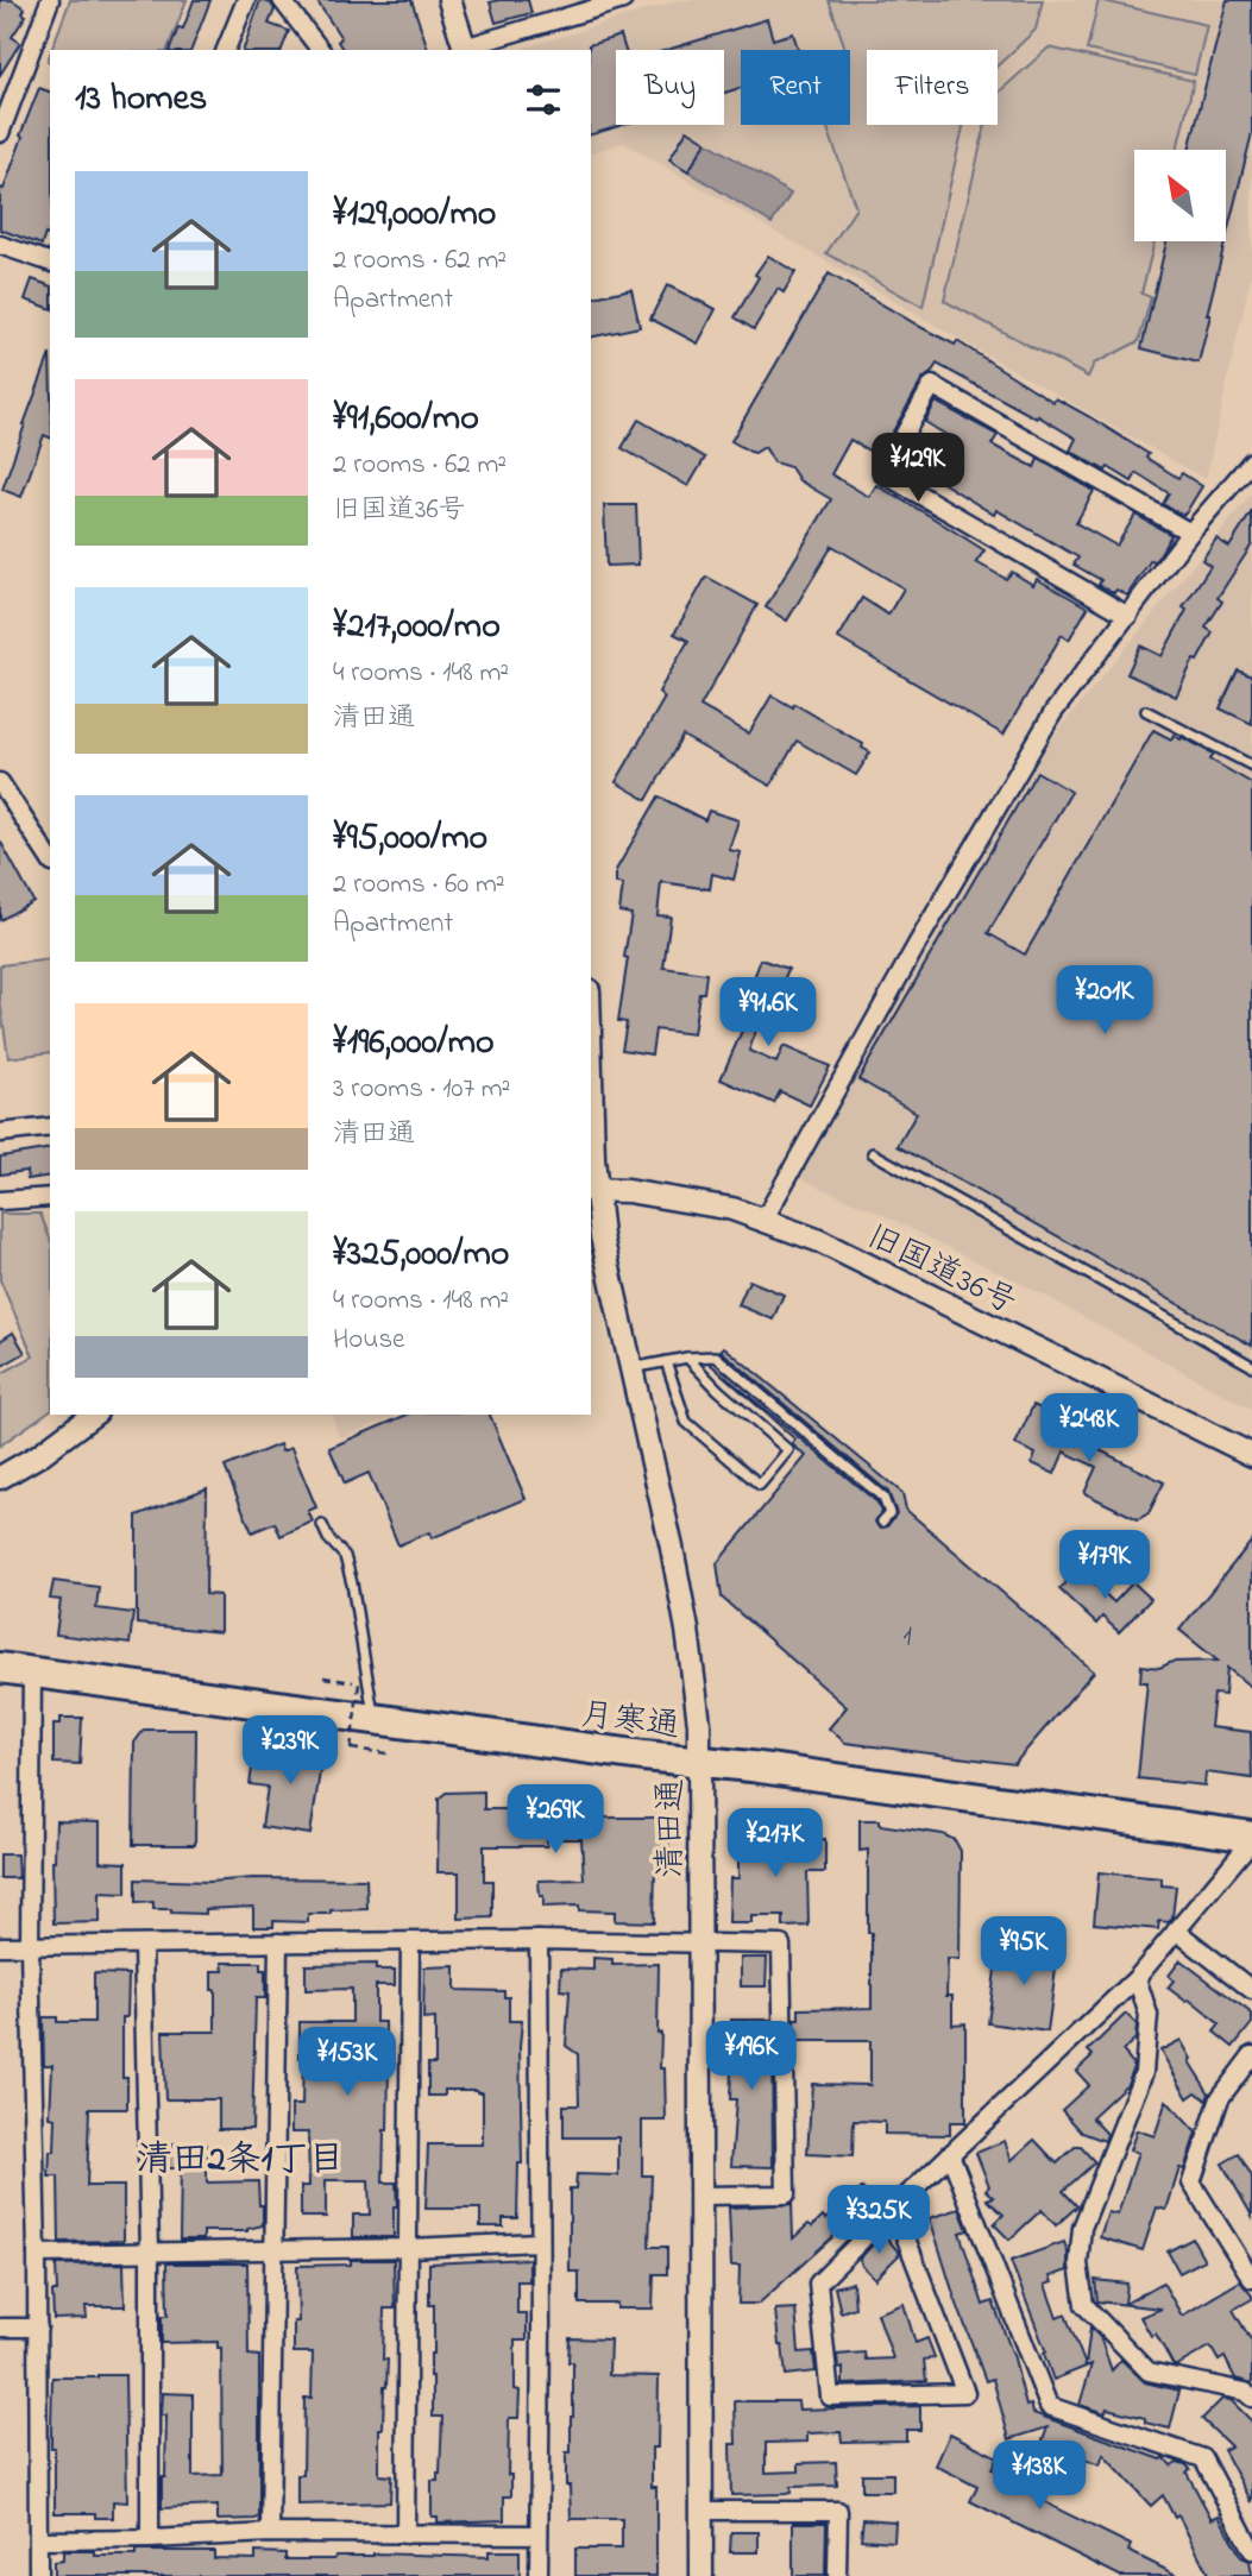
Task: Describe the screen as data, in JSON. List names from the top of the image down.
{
  "streets": {
    "highway": ["月寒通"],
    "street": ["旧国道36号", "清田通"]
  },
  "crossings": [
    ["旧国道36号", "清田通"],
    ["月寒通", "清田通"]
  ],
  "districts": ["清田2条1丁目"],
  "house_numbers": ["1"],
  "north": "top left",
  "page": {
    "chip": ["Buy", "Rent", "Filters"],
    "heading": "13 homes",
    "list": [
      {
        "name": "¥129,000/mo",
        "note": "2 rooms · 62 m² · Apartment"
      },
      {
        "name": "¥91,600/mo",
        "note": "2 rooms · 62 m² · 旧国道36号"
      },
      {
        "name": "¥217,000/mo",
        "note": "4 rooms · 148 m² · 清田通"
      },
      {
        "name": "¥95,000/mo",
        "note": "2 rooms · 60 m² · Apartment"
      },
      {
        "name": "¥196,000/mo",
        "note": "3 rooms · 107 m² · 清田通"
      },
      {
        "name": "¥325,000/mo",
        "note": "4 rooms · 148 m² · House"
      }
    ],
    "price": [
      "¥129K",
      "¥201K",
      "¥91.6K",
      "¥248K",
      "¥179K",
      "¥239K",
      "¥269K",
      "¥217K",
      "¥95K",
      "¥196K",
      "¥153K",
      "¥325K",
      "¥138K"
    ]
  }
}
